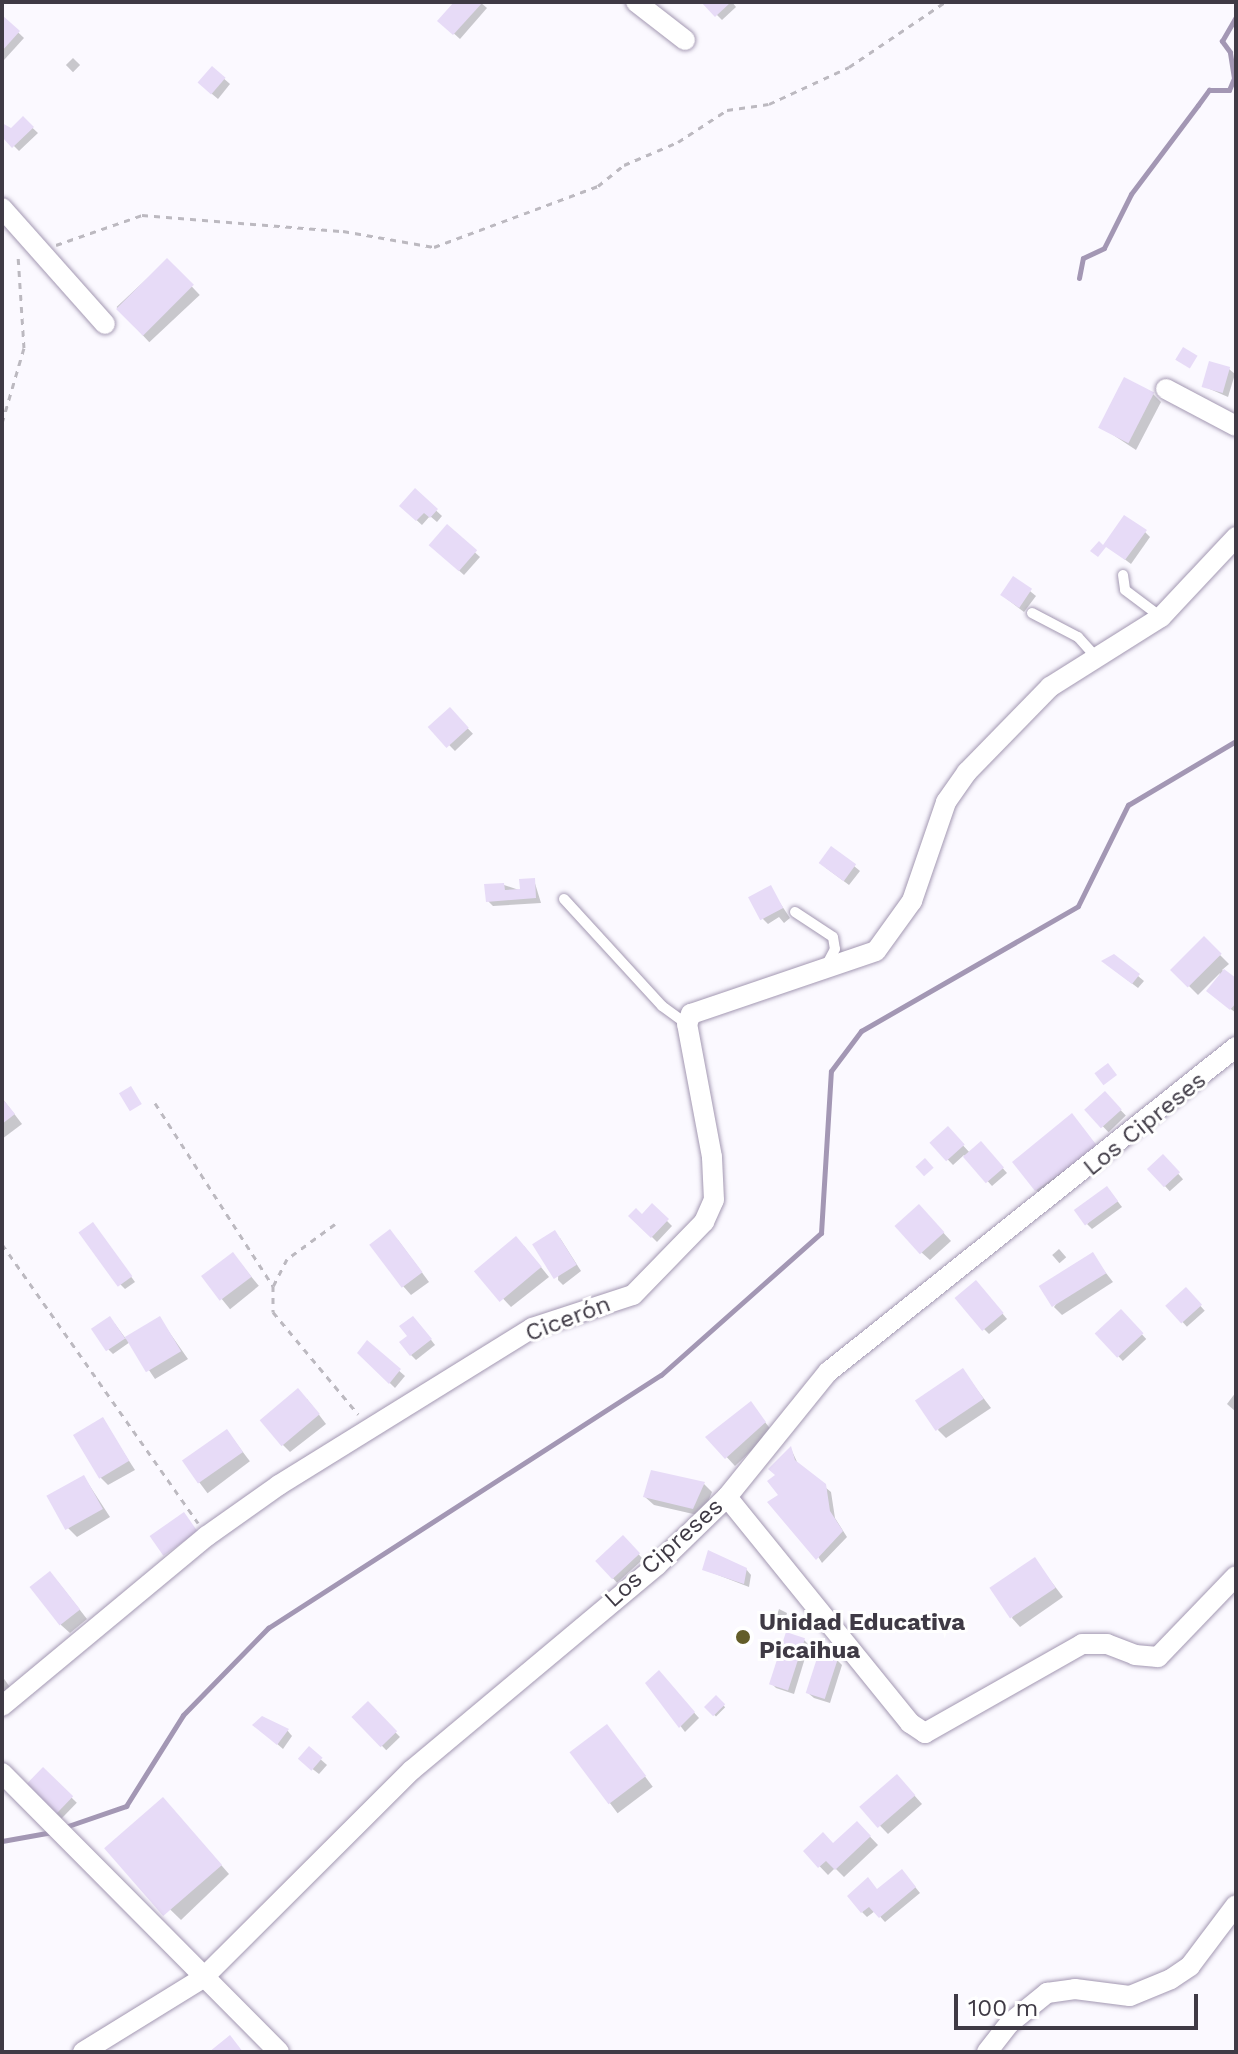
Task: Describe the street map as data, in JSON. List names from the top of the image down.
{
  "streets": {
    "street": ["Los Cipreses", "Cicerón"]
  },
  "places": ["Unidad Educativa Picaihua"],
  "scale_bar": "100 m"
}
